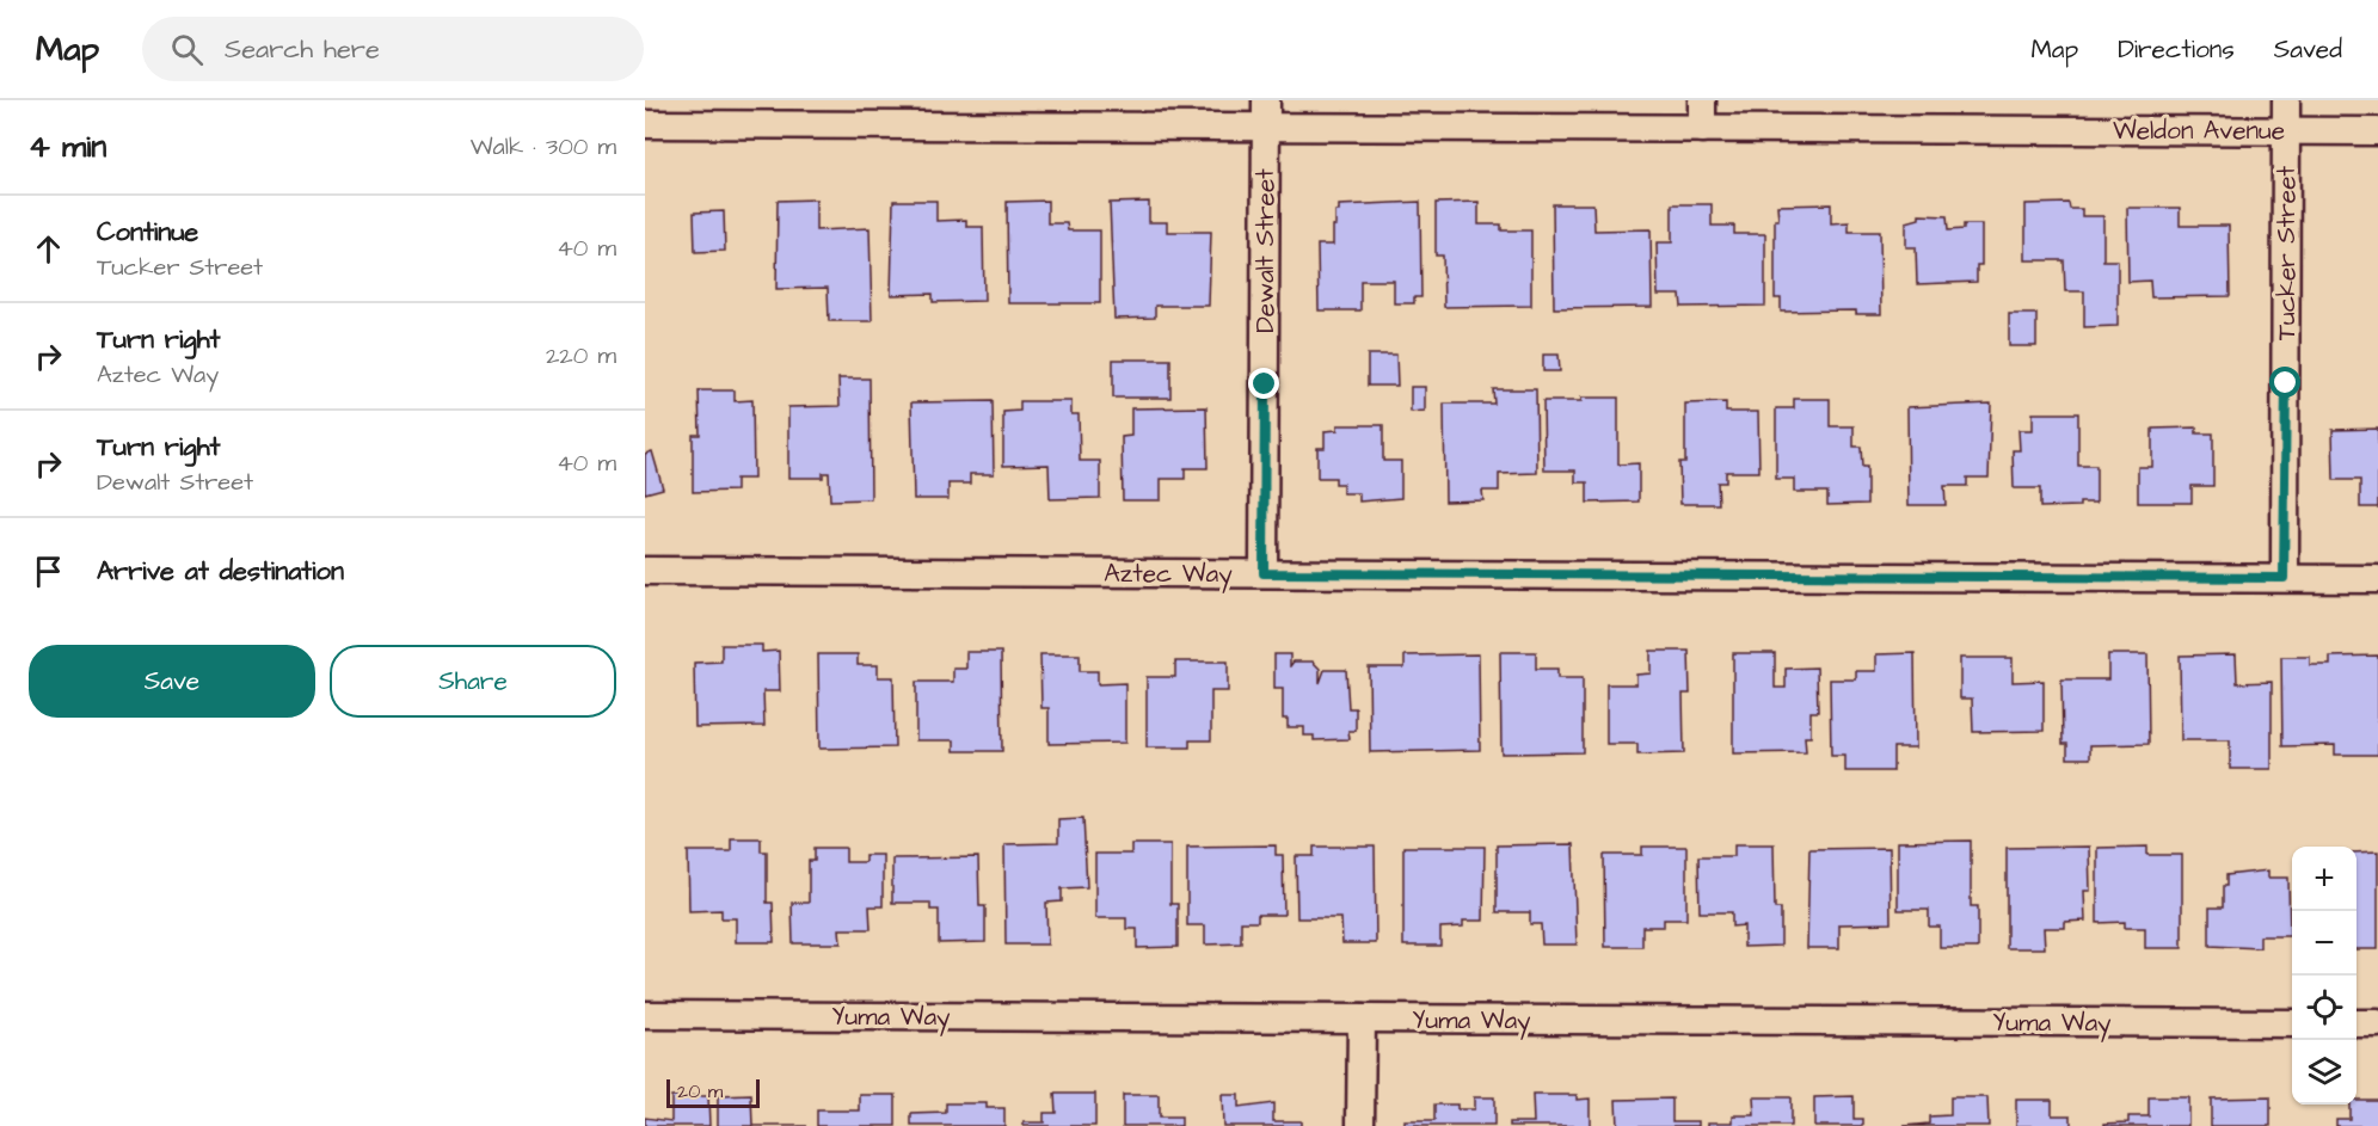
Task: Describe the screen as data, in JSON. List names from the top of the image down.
{
  "streets": {
    "street": [
      "Weldon Avenue",
      "Dewalt Street",
      "Tucker Street",
      "Aztec Way",
      "Yuma Way"
    ]
  },
  "crossings": [
    ["Weldon Avenue", "Dewalt Street"],
    ["Weldon Avenue", "Tucker Street"],
    ["Dewalt Street", "Aztec Way"],
    ["Tucker Street", "Aztec Way"]
  ],
  "scale_bar": "20 m",
  "page": {
    "header": "Map",
    "search": "Search here",
    "nav": ["Map", "Directions", "Saved"],
    "heading": ["4 min", "Walk · 300 m"],
    "list": [
      ["Continue", "Tucker Street", "40 m"],
      ["Turn right", "Aztec Way", "220 m"],
      ["Turn right", "Dewalt Street", "40 m"],
      "Arrive at destination"
    ],
    "buttons": ["Save", "Share"],
    "map_buttons": ["+", "−"],
    "scale": "20 m"
  }
}
